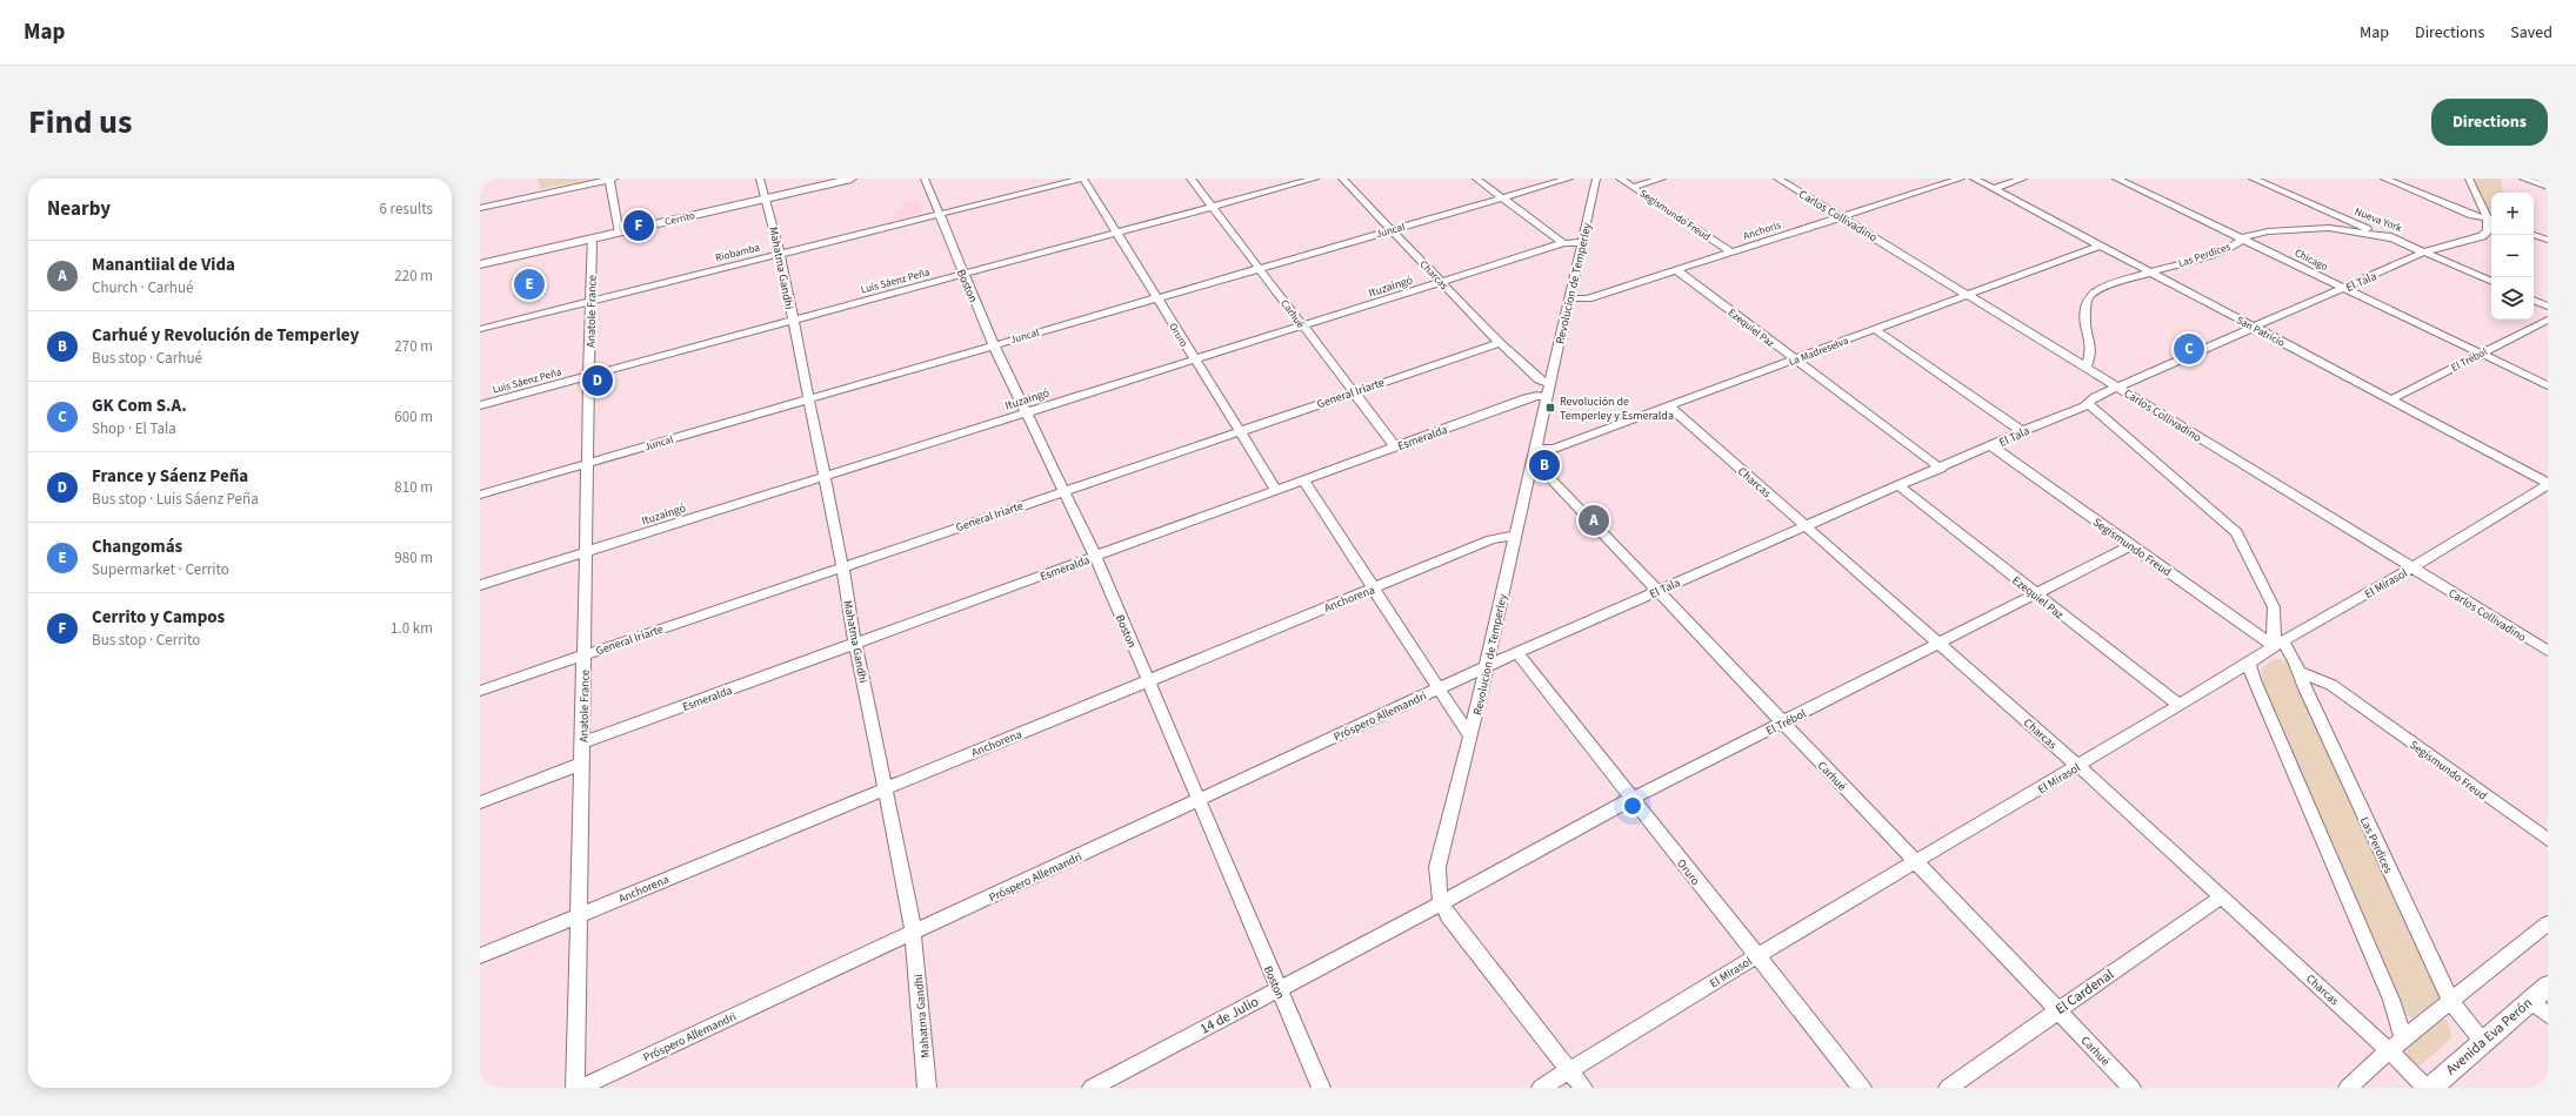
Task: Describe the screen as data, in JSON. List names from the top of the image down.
{
  "streets": {
    "main road": ["Cerrito", "Avenida Eva Perón"],
    "street": [
      "Segismundo Freud",
      "Carlos Collivadino",
      "Nueva York",
      "Juncal",
      "Anchoris",
      "Riobamba",
      "Las Perdices",
      "Chicago",
      "Mahatma Gandhi",
      "Charcas",
      "Luis Sáenz Peña",
      "El Tala",
      "Revolucion de Temperley",
      "Boston",
      "Ituzaingó",
      "Anatole France",
      "Carhué",
      "Ezequiel Paz",
      "San Patricio",
      "Oruro",
      "La Madreselva",
      "El Trébol",
      "General Iriarte",
      "Esmeralda",
      "El Mirasol",
      "Anchorena",
      "Próspero Allemandri",
      "El Cardenal",
      "14 de Julio"
    ]
  },
  "crossings": [
    ["Segismundo Freud", "Anchoris"],
    ["Segismundo Freud", "Las Perdices"],
    ["Segismundo Freud", "El Tala"],
    ["Segismundo Freud", "El Trébol"],
    ["Segismundo Freud", "El Mirasol"],
    ["Carlos Collivadino", "Anchoris"],
    ["Carlos Collivadino", "Las Perdices"],
    ["Carlos Collivadino", "El Tala"],
    ["Carlos Collivadino", "La Madreselva"],
    ["Carlos Collivadino", "El Mirasol"],
    ["Cerrito", "Mahatma Gandhi"],
    ["Cerrito", "Anatole France"],
    ["Nueva York", "Las Perdices"],
    ["Nueva York", "El Tala"],
    ["Juncal", "Mahatma Gandhi"],
    ["Juncal", "Charcas"],
    ["Juncal", "Boston"],
    ["Juncal", "Anatole France"],
    ["Juncal", "Carhué"],
    ["Juncal", "Oruro"],
    ["Anchoris", "Revolucion de Temperley"],
    ["Anchoris", "Ezequiel Paz"],
    ["Riobamba", "Mahatma Gandhi"],
    ["Riobamba", "Boston"],
    ["Riobamba", "Anatole France"],
    ["Riobamba", "Oruro"],
    ["Las Perdices", "Chicago"],
    ["Las Perdices", "El Tala"],
    ["Las Perdices", "San Patricio"],
    ["Las Perdices", "El Mirasol"],
    ["Las Perdices", "Avenida Eva Perón"],
    ["Chicago", "El Tala"],
    ["Chicago", "El Trébol"],
    ["Mahatma Gandhi", "Luis Sáenz Peña"],
    ["Mahatma Gandhi", "Ituzaingó"],
    ["Mahatma Gandhi", "General Iriarte"],
    ["Mahatma Gandhi", "Esmeralda"],
    ["Mahatma Gandhi", "Anchorena"],
    ["Mahatma Gandhi", "Próspero Allemandri"],
    ["Charcas", "El Tala"],
    ["Charcas", "Revolucion de Temperley"],
    ["Charcas", "Ituzaingó"],
    ["Charcas", "La Madreselva"],
    ["Charcas", "El Trébol"],
    ["Charcas", "General Iriarte"],
    ["Charcas", "El Mirasol"],
    ["Charcas", "El Cardenal"],
    ["Luis Sáenz Peña", "Boston"],
    ["Luis Sáenz Peña", "Anatole France"],
    ["Luis Sáenz Peña", "Carhué"],
    ["Luis Sáenz Peña", "Oruro"],
    ["El Tala", "Revolucion de Temperley"],
    ["El Tala", "Carhué"],
    ["El Tala", "Ezequiel Paz"],
    ["El Tala", "San Patricio"],
    ["El Tala", "Oruro"],
    ["El Tala", "Próspero Allemandri"],
    ["Revolucion de Temperley", "Ituzaingó"],
    ["Revolucion de Temperley", "Carhué"],
    ["Revolucion de Temperley", "La Madreselva"],
    ["Revolucion de Temperley", "El Trébol"],
    ["Revolucion de Temperley", "Esmeralda"],
    ["Revolucion de Temperley", "El Mirasol"],
    ["Revolucion de Temperley", "Anchorena"],
    ["Revolucion de Temperley", "Próspero Allemandri"],
    ["Revolucion de Temperley", "14 de Julio"],
    ["Boston", "Ituzaingó"],
    ["Boston", "General Iriarte"],
    ["Boston", "Esmeralda"],
    ["Boston", "Anchorena"],
    ["Boston", "Próspero Allemandri"],
    ["Boston", "14 de Julio"],
    ["Ituzaingó", "Anatole France"],
    ["Ituzaingó", "Carhué"],
    ["Ituzaingó", "Oruro"],
    ["Anatole France", "General Iriarte"],
    ["Anatole France", "Esmeralda"],
    ["Anatole France", "Anchorena"],
    ["Carhué", "El Trébol"],
    ["Carhué", "General Iriarte"],
    ["Carhué", "Esmeralda"],
    ["Carhué", "El Mirasol"],
    ["Carhué", "El Cardenal"],
    ["Ezequiel Paz", "La Madreselva"],
    ["Ezequiel Paz", "El Trébol"],
    ["Ezequiel Paz", "El Mirasol"],
    ["San Patricio", "La Madreselva"],
    ["San Patricio", "El Trébol"],
    ["San Patricio", "El Mirasol"],
    ["Oruro", "El Trébol"],
    ["Oruro", "General Iriarte"],
    ["Oruro", "Esmeralda"],
    ["Oruro", "El Mirasol"],
    ["El Trébol", "14 de Julio"]
  ],
  "places": {
    "transit": ["Revolución de Temperley y Esmeralda"]
  },
  "page": {
    "header": "Map",
    "nav": ["Map", "Directions", "Saved"],
    "title": "Find us",
    "buttons": "Directions",
    "heading": ["Nearby", "6 results"],
    "map_buttons": ["+", "−"],
    "pins": [
      "F",
      "E",
      "C",
      "D",
      "B",
      "A"
    ],
    "list": [
      {
        "mark": "A",
        "name": "Manantiial de Vida",
        "note": "Church · Carhué",
        "value": "220 m"
      },
      {
        "mark": "B",
        "name": "Carhué y Revolución de Temperley",
        "note": "Bus stop · Carhué",
        "value": "270 m"
      },
      {
        "mark": "C",
        "name": "GK Com S.A.",
        "note": "Shop · El Tala",
        "value": "600 m"
      },
      {
        "mark": "D",
        "name": "France y Sáenz Peña",
        "note": "Bus stop · Luis Sáenz Peña",
        "value": "810 m"
      },
      {
        "mark": "E",
        "name": "Changomás",
        "note": "Supermarket · Cerrito",
        "value": "980 m"
      },
      {
        "mark": "F",
        "name": "Cerrito y Campos",
        "note": "Bus stop · Cerrito",
        "value": "1.0 km"
      }
    ]
  }
}
